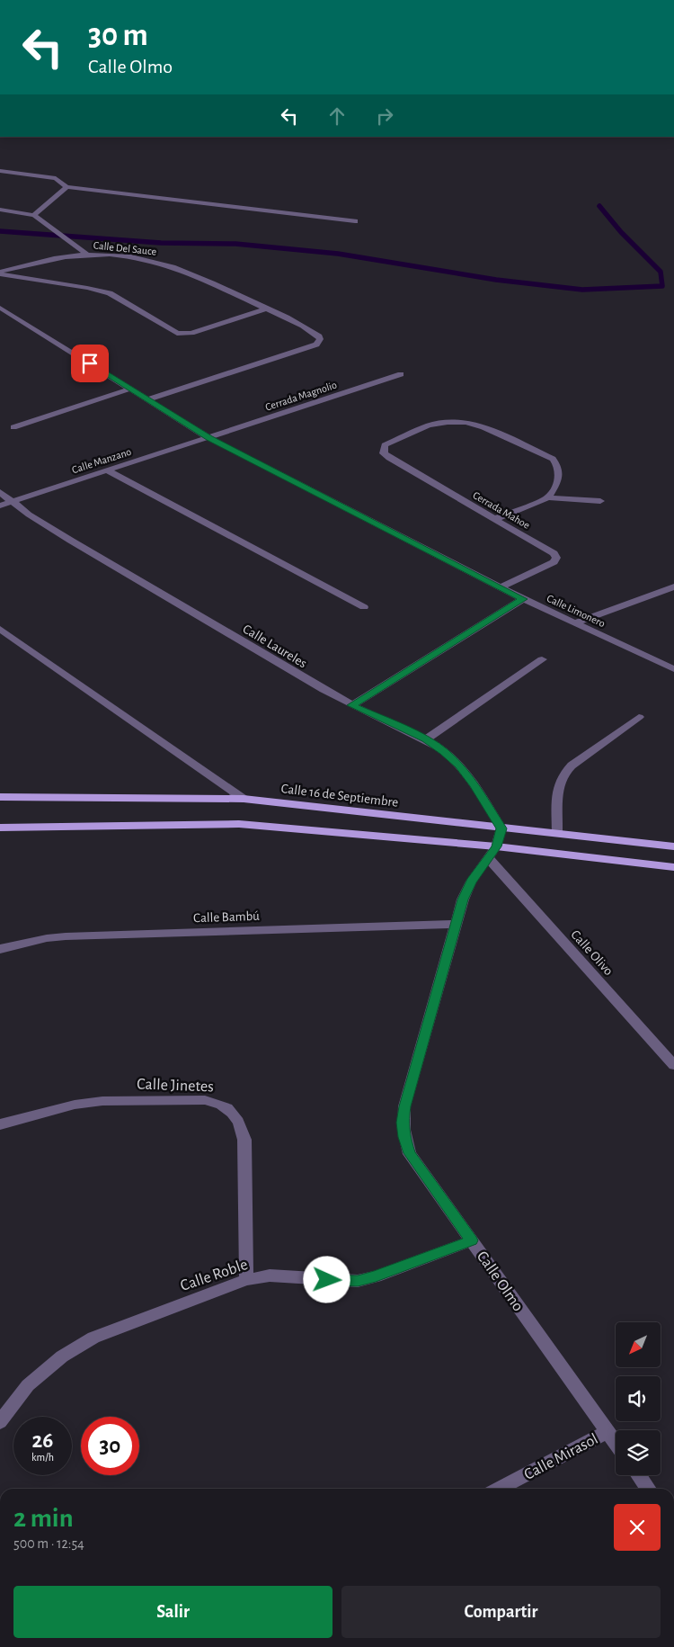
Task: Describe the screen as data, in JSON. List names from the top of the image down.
{
  "streets": {
    "main road": ["Calle 16 de Septiembre"],
    "street": [
      "Calle Del Sauce",
      "Cerrada Magnolio",
      "Calle Manzano",
      "Cerrada Mahoe",
      "Calle Limonero",
      "Calle Laureles",
      "Calle Bambú",
      "Calle Olivo",
      "Calle Jinetes",
      "Calle Roble",
      "Calle Olmo",
      "Calle Mirasol"
    ]
  },
  "crossings": [
    ["Calle Del Sauce", "Calle Limonero"],
    ["Cerrada Magnolio", "Calle Manzano"],
    ["Cerrada Magnolio", "Calle Limonero"],
    ["Calle Manzano", "Calle Limonero"],
    ["Calle Manzano", "Calle Laureles"],
    ["Cerrada Mahoe", "Calle Limonero"],
    ["Calle Laureles", "Calle 16 de Septiembre"],
    ["Calle Bambú", "Calle Olmo"],
    ["Calle Olivo", "Calle Olmo"],
    ["Calle Jinetes", "Calle Roble"],
    ["Calle Roble", "Calle Olmo"],
    ["Calle Olmo", "Calle Mirasol"]
  ],
  "north": "bottom left",
  "page": {
    "turn": ["30 m", "Calle Olmo"],
    "speed": "26 km/h",
    "limit": "30",
    "heading": ["2 min", "500 m · 12:54"],
    "buttons": ["Salir", "Compartir"]
  }
}
